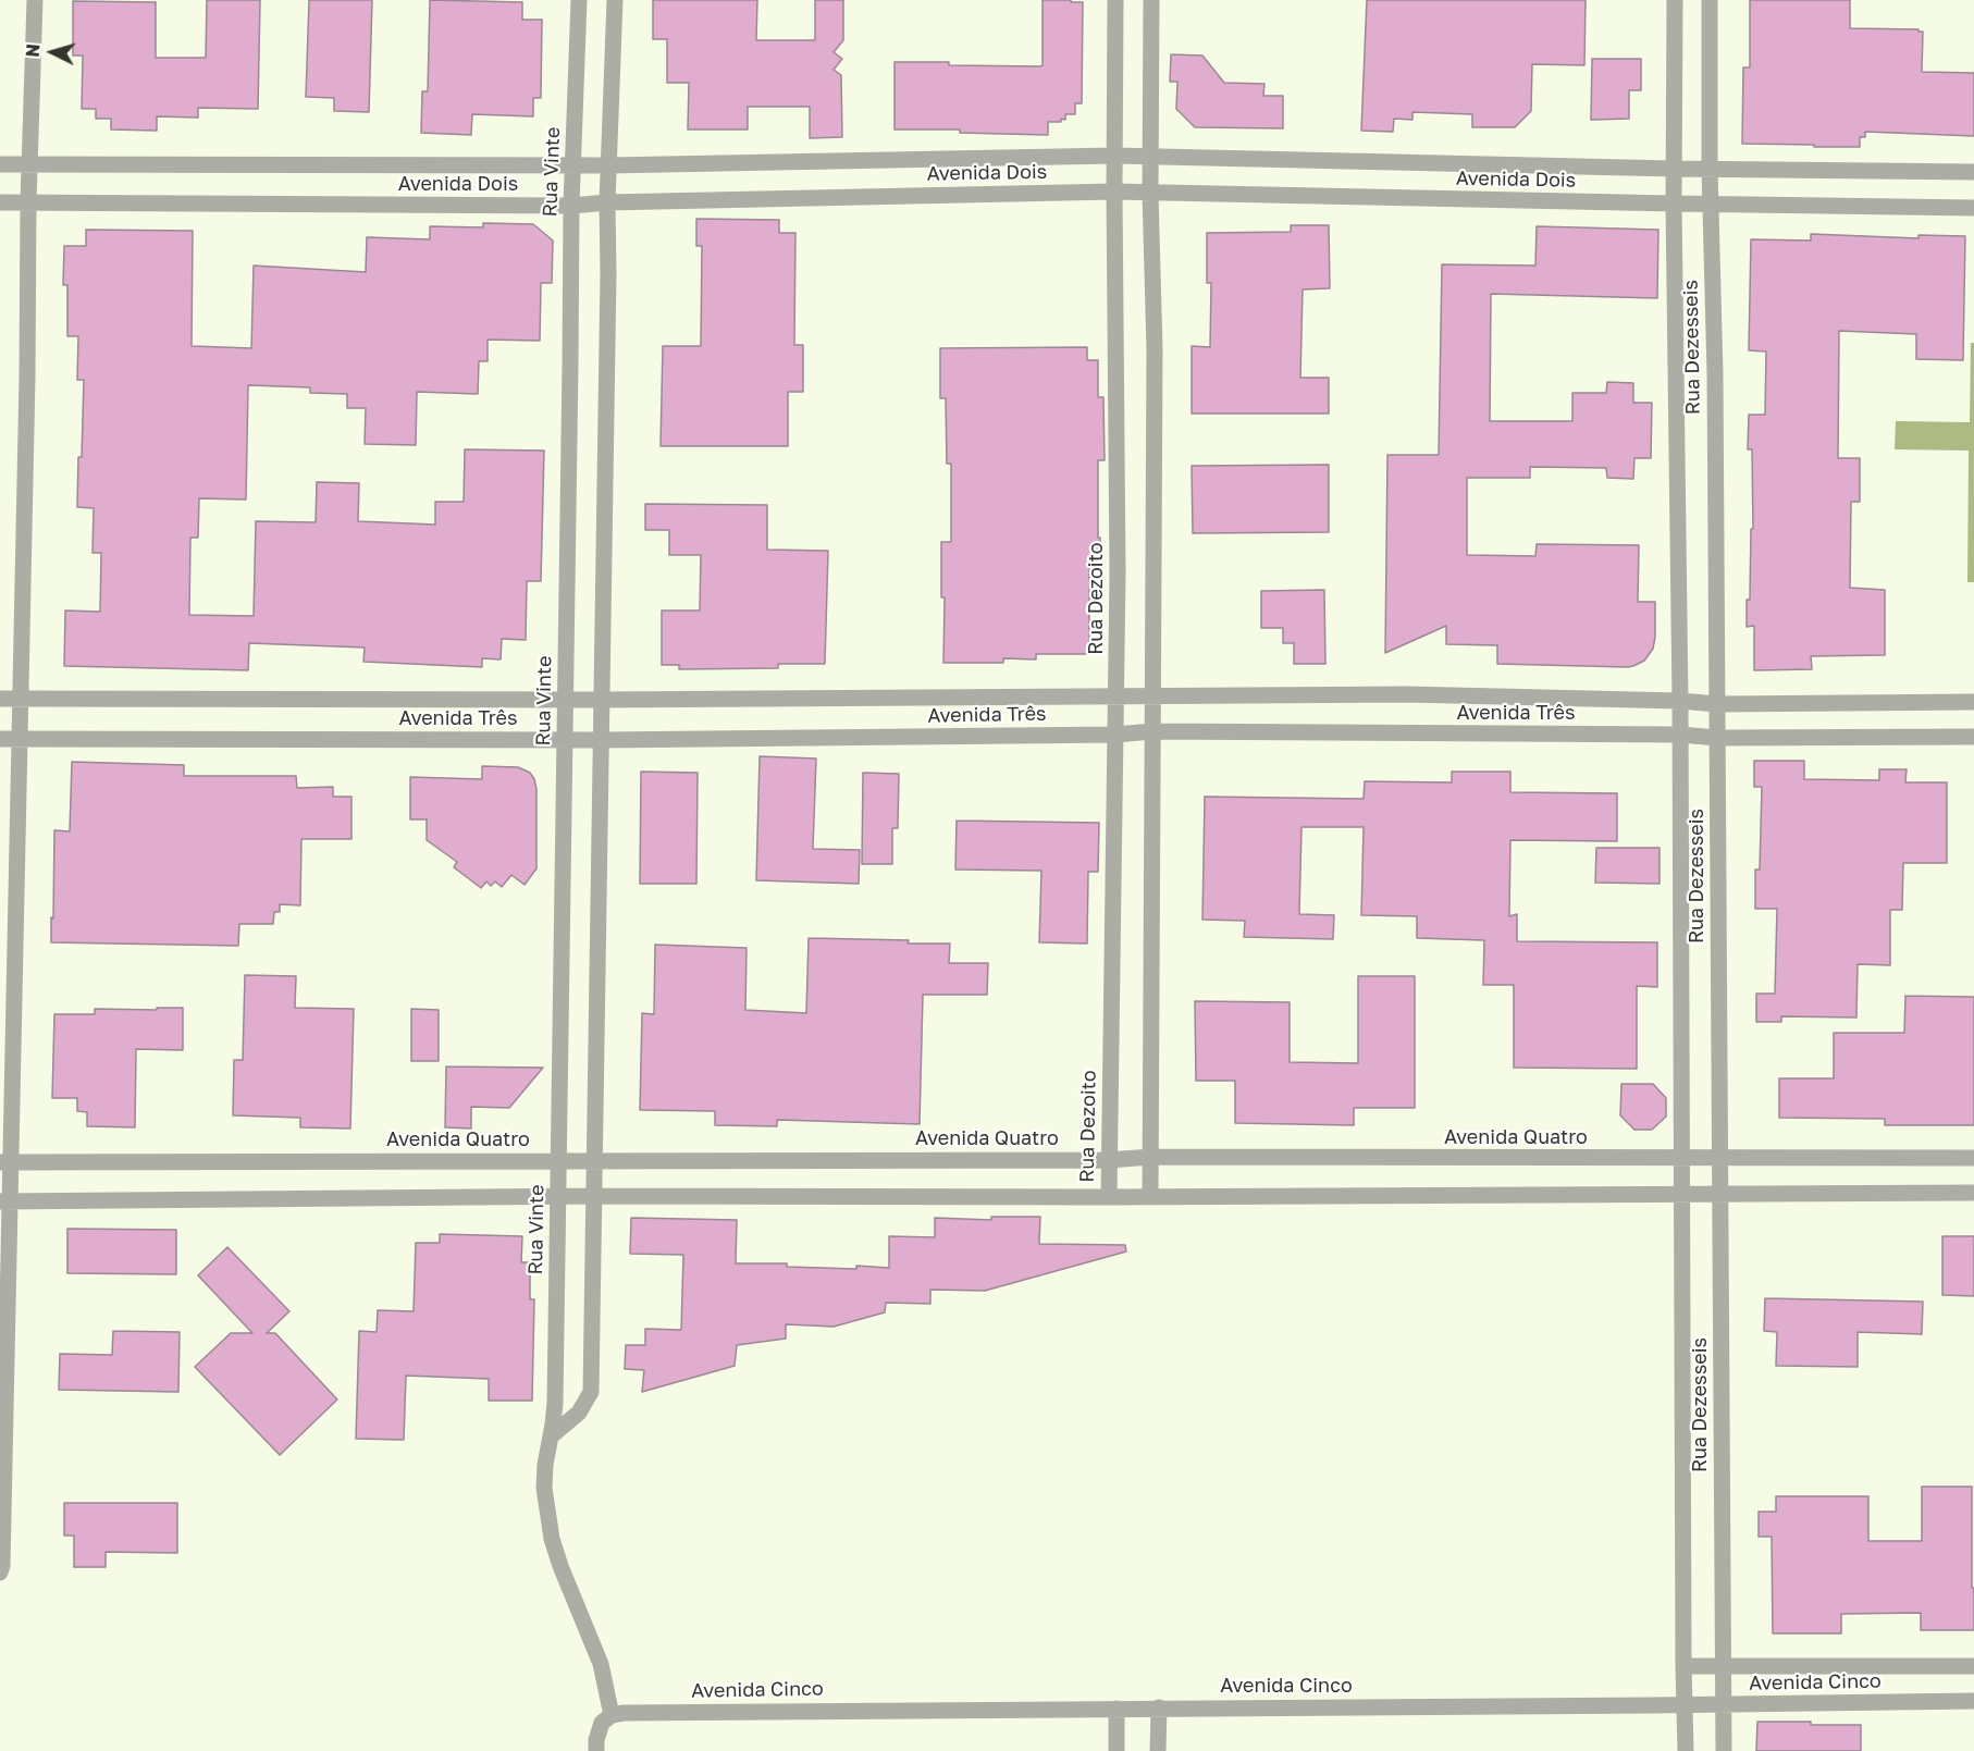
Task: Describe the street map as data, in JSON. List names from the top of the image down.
{
  "streets": {
    "street": [
      "Rua Vinte",
      "Avenida Dois",
      "Rua Dezesseis",
      "Rua Dezoito",
      "Avenida Três",
      "Avenida Quatro",
      "Avenida Cinco"
    ]
  },
  "crossings": [
    ["Rua Vinte", "Avenida Dois"],
    ["Rua Vinte", "Avenida Três"],
    ["Rua Vinte", "Avenida Quatro"],
    ["Rua Vinte", "Avenida Cinco"],
    ["Avenida Dois", "Rua Dezesseis"],
    ["Avenida Dois", "Rua Dezoito"],
    ["Rua Dezesseis", "Avenida Três"],
    ["Rua Dezesseis", "Avenida Quatro"],
    ["Rua Dezesseis", "Avenida Cinco"],
    ["Rua Dezoito", "Avenida Três"],
    ["Rua Dezoito", "Avenida Quatro"]
  ],
  "north": "left"
}
